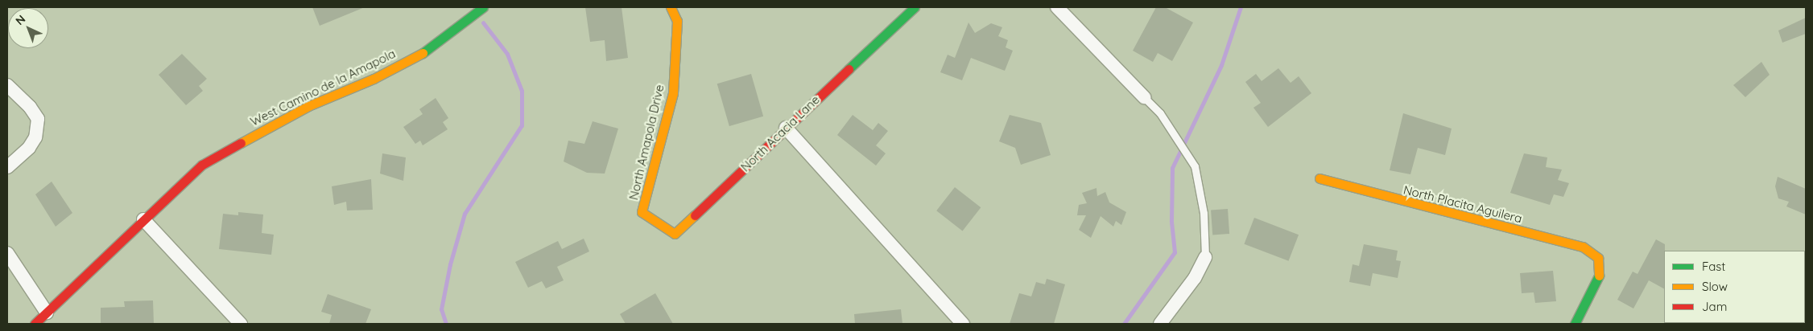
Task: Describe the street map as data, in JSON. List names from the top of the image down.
{
  "streets": {
    "street": [
      "West Camino de la Amapola",
      "North Acacia Lane",
      "North Amapola Drive",
      "North Placita Aguilera"
    ]
  },
  "crossings": [
    ["North Acacia Lane", "North Amapola Drive"]
  ],
  "legend": ["Fast", "Slow", "Jam"],
  "north": "top left"
}
